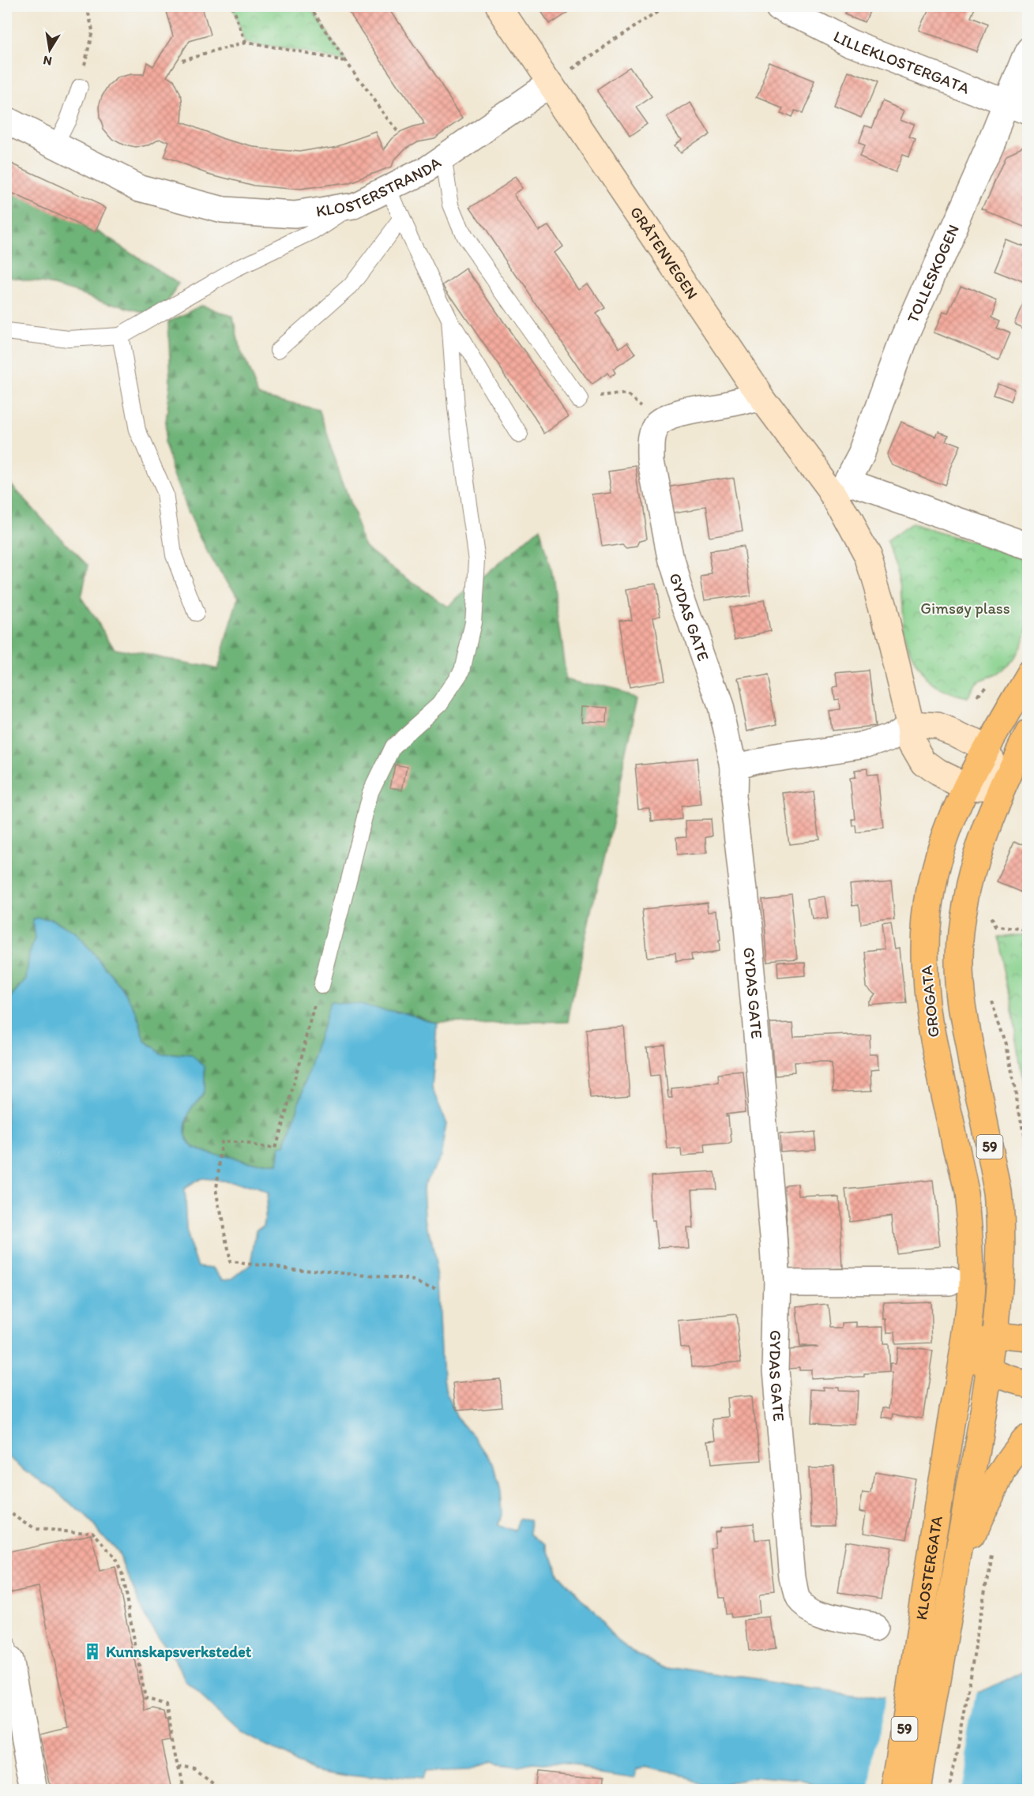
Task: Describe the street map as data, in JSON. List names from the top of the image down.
{
  "streets": {
    "main road": ["GROGATA", "59", "KLOSTERGATA"],
    "street": [
      "LILLEKLOSTERGATA",
      "KLOSTERSTRANDA",
      "GRÅTENVEGEN",
      "TOLLESKOGEN",
      "GYDAS GATE"
    ]
  },
  "crossings": [
    ["LILLEKLOSTERGATA", "TOLLESKOGEN"],
    ["KLOSTERSTRANDA", "GRÅTENVEGEN"],
    ["GRÅTENVEGEN", "TOLLESKOGEN"],
    ["GROGATA", "KLOSTERGATA"]
  ],
  "parks": ["Gimsøy plass"],
  "places": {
    "building": ["Kunnskapsverkstedet"]
  },
  "north": "bottom"
}
